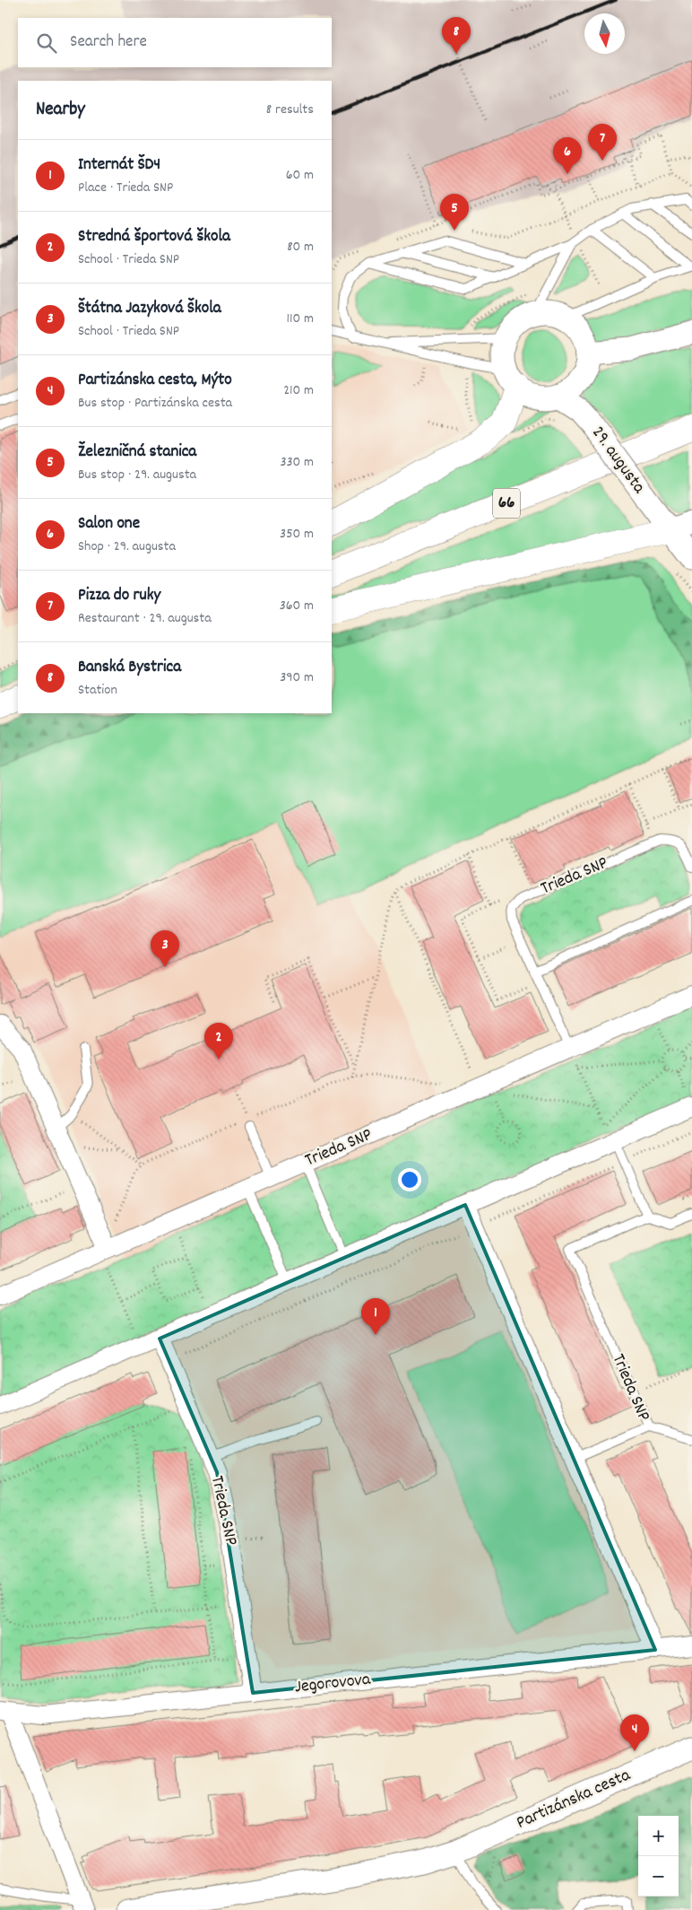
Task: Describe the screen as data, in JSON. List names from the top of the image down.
{
  "streets": {
    "main road": ["66"],
    "street": [
      "29. augusta",
      "Trieda SNP",
      "Jegorovova",
      "Partizánska cesta"
    ]
  },
  "crossings": [
    ["Trieda SNP", "Jegorovova"]
  ],
  "north": "bottom",
  "page": {
    "pins": [
      "8",
      "7",
      "6",
      "5",
      "3",
      "2",
      "1",
      "4"
    ],
    "search": "Search here",
    "heading": ["Nearby", "8 results"],
    "list": [
      {
        "mark": "1",
        "name": "Internát ŠD4",
        "note": "Place · Trieda SNP",
        "value": "60 m"
      },
      {
        "mark": "2",
        "name": "Stredná športová škola",
        "note": "School · Trieda SNP",
        "value": "80 m"
      },
      {
        "mark": "3",
        "name": "Štátna Jazyková Škola",
        "note": "School · Trieda SNP",
        "value": "110 m"
      },
      {
        "mark": "4",
        "name": "Partizánska cesta, Mýto",
        "note": "Bus stop · Partizánska cesta",
        "value": "210 m"
      },
      {
        "mark": "5",
        "name": "Železničná stanica",
        "note": "Bus stop · 29. augusta",
        "value": "330 m"
      },
      {
        "mark": "6",
        "name": "Salon one",
        "note": "Shop · 29. augusta",
        "value": "350 m"
      },
      {
        "mark": "7",
        "name": "Pizza do ruky",
        "note": "Restaurant · 29. augusta",
        "value": "360 m"
      },
      {
        "mark": "8",
        "name": "Banská Bystrica",
        "note": "Station",
        "value": "390 m"
      }
    ],
    "map_buttons": ["+", "−"]
  }
}
